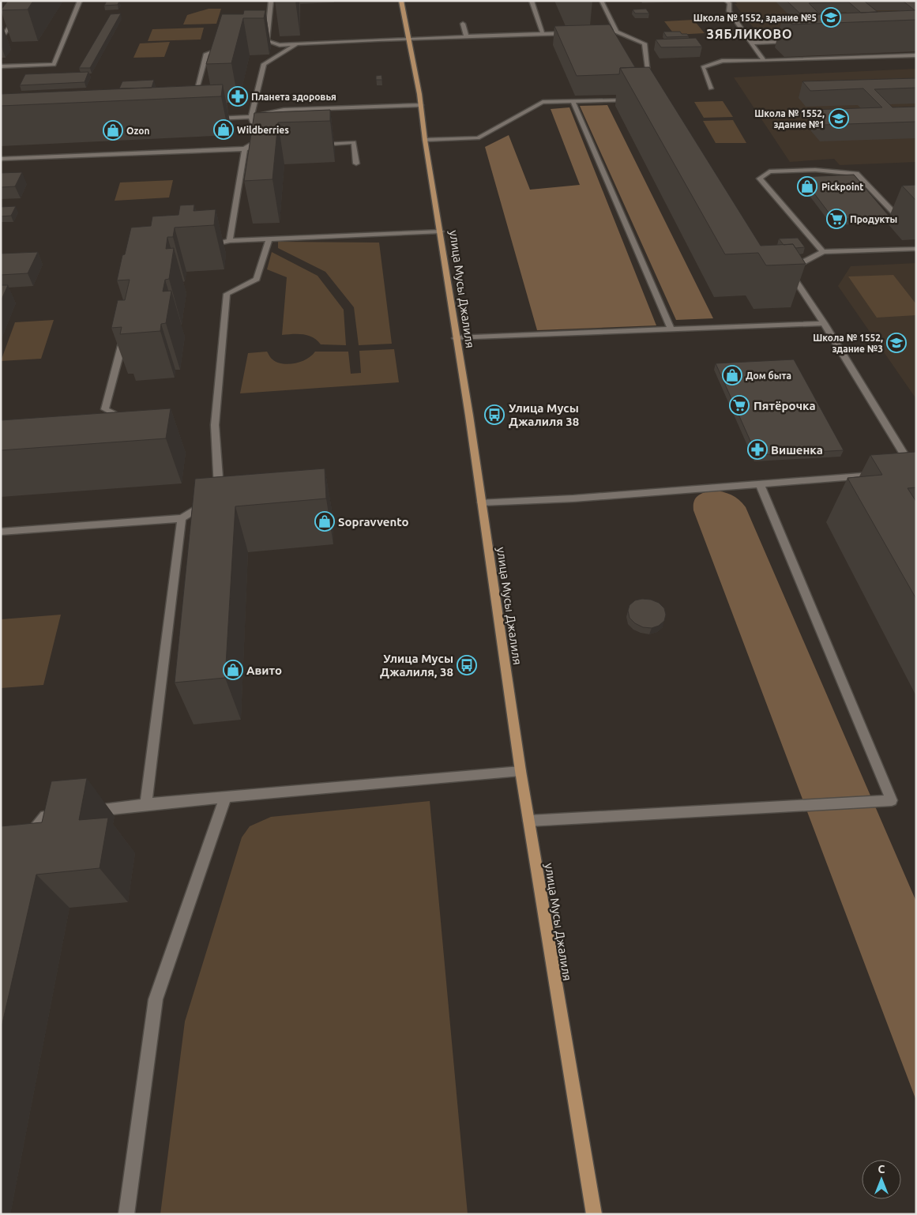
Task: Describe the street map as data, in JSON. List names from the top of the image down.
{
  "streets": {
    "main road": ["улица Мусы Джалиля"]
  },
  "districts": ["ЗЯБЛИКОВО"],
  "places": {
    "school or university": ["Школа № 1552, здание №5", "Школа № 1552, здание №1", "Школа № 1552, здание №3"],
    "pharmacy": ["Планета здоровья", "Вишенка"],
    "shop": [
      "Wildberries",
      "Ozon",
      "Pickpoint",
      "Дом быта",
      "Sopravvento",
      "Авито"
    ],
    "supermarket": ["Продукты", "Пятёрочка"],
    "bus stop": ["Улица Мусы Джалиля 38", "Улица Мусы Джалиля, 38"]
  },
  "north": "top"
}
